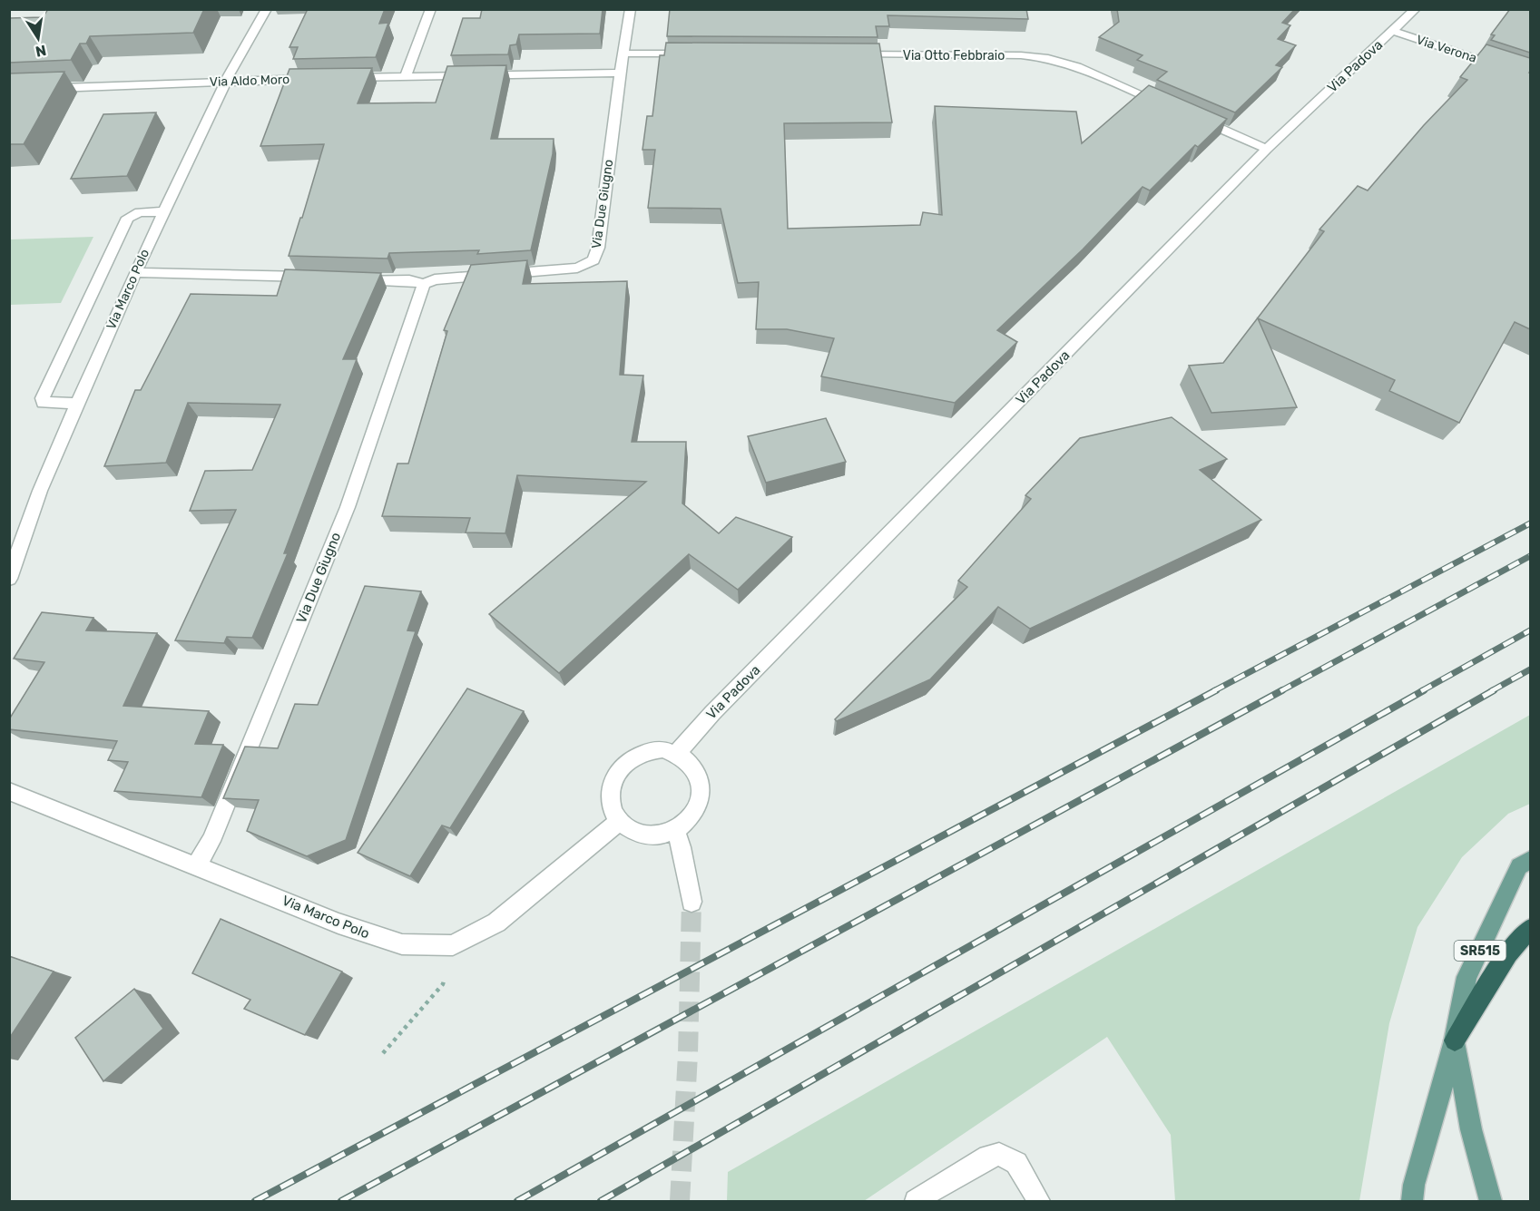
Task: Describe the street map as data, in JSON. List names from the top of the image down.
{
  "streets": {
    "main road": ["SR515"],
    "street": [
      "Via Verona",
      "Via Otto Febbraio",
      "Via Padova",
      "Via Aldo Moro",
      "Via Due Giugno",
      "Via Marco Polo"
    ]
  },
  "crossings": [
    ["Via Verona", "Via Padova"],
    ["Via Padova", "Via Marco Polo"],
    ["Via Aldo Moro", "Via Marco Polo"],
    ["Via Due Giugno", "Via Marco Polo"]
  ],
  "north": "bottom"
}
